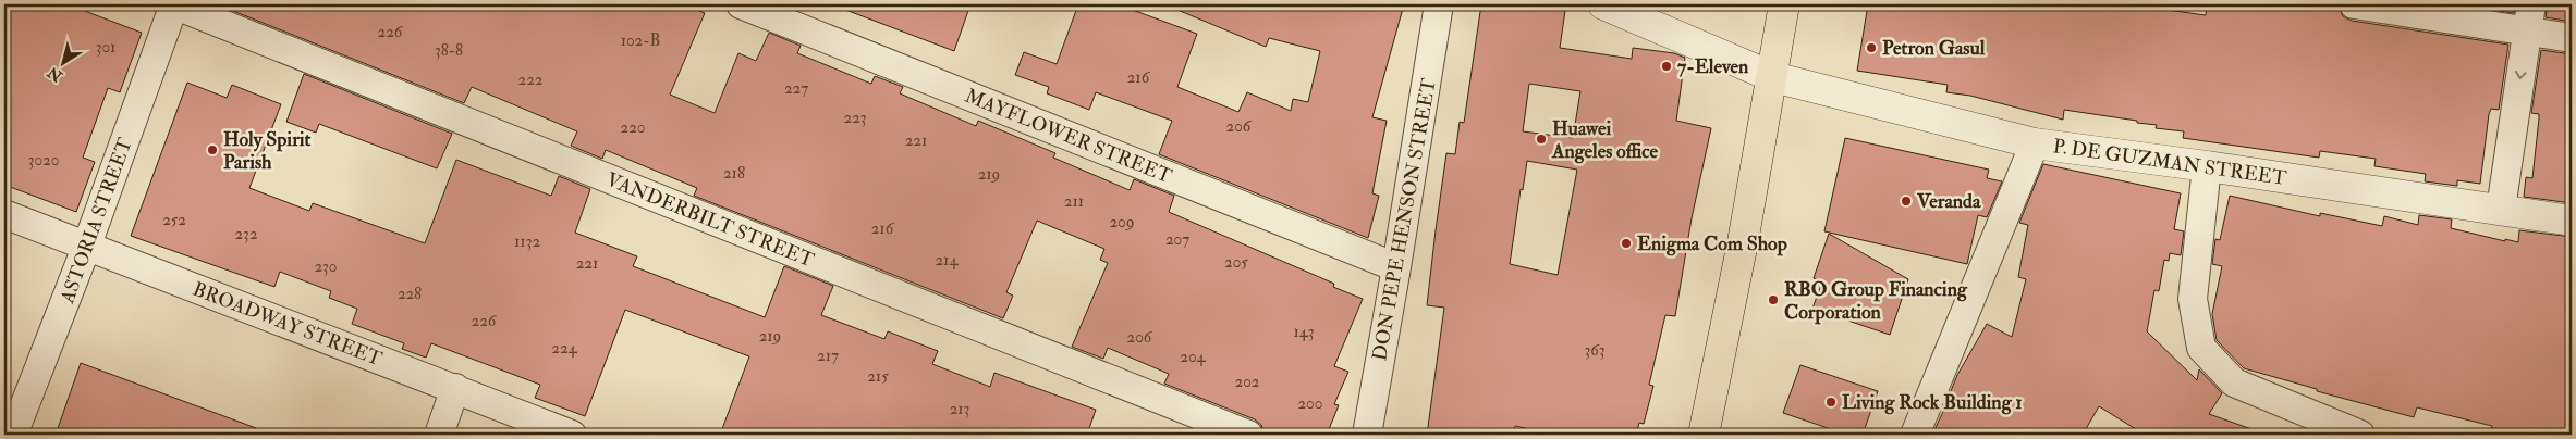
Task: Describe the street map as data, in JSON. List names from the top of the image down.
{
  "streets": {
    "street": [
      "MAYFLOWER STREET",
      "P. DE GUZMAN STREET",
      "VANDERBILT STREET",
      "DON PEPE HENSON STREET",
      "ASTORIA STREET",
      "BROADWAY STREET"
    ]
  },
  "crossings": [
    ["MAYFLOWER STREET", "DON PEPE HENSON STREET"],
    ["VANDERBILT STREET", "ASTORIA STREET"],
    ["ASTORIA STREET", "BROADWAY STREET"]
  ],
  "places": [
    "Petron Gasul",
    "7-Eleven",
    "Huawei Angeles office",
    "Holy Spirit Parish",
    "Veranda",
    "Enigma Com Shop",
    "RBO Group Financing Corporation",
    "Living Rock Building 1"
  ],
  "house_numbers": [
    "226",
    "102-B",
    "301",
    "38-8",
    "216",
    "222",
    "227",
    "223",
    "206",
    "220",
    "221",
    "3020",
    "218",
    "219",
    "211",
    "252",
    "209",
    "216",
    "232",
    "207",
    "1132",
    "214",
    "205",
    "221",
    "230",
    "228",
    "226",
    "143",
    "219",
    "206",
    "224",
    "363",
    "217",
    "204",
    "215",
    "202",
    "200",
    "213"
  ],
  "north": "bottom left"
}
